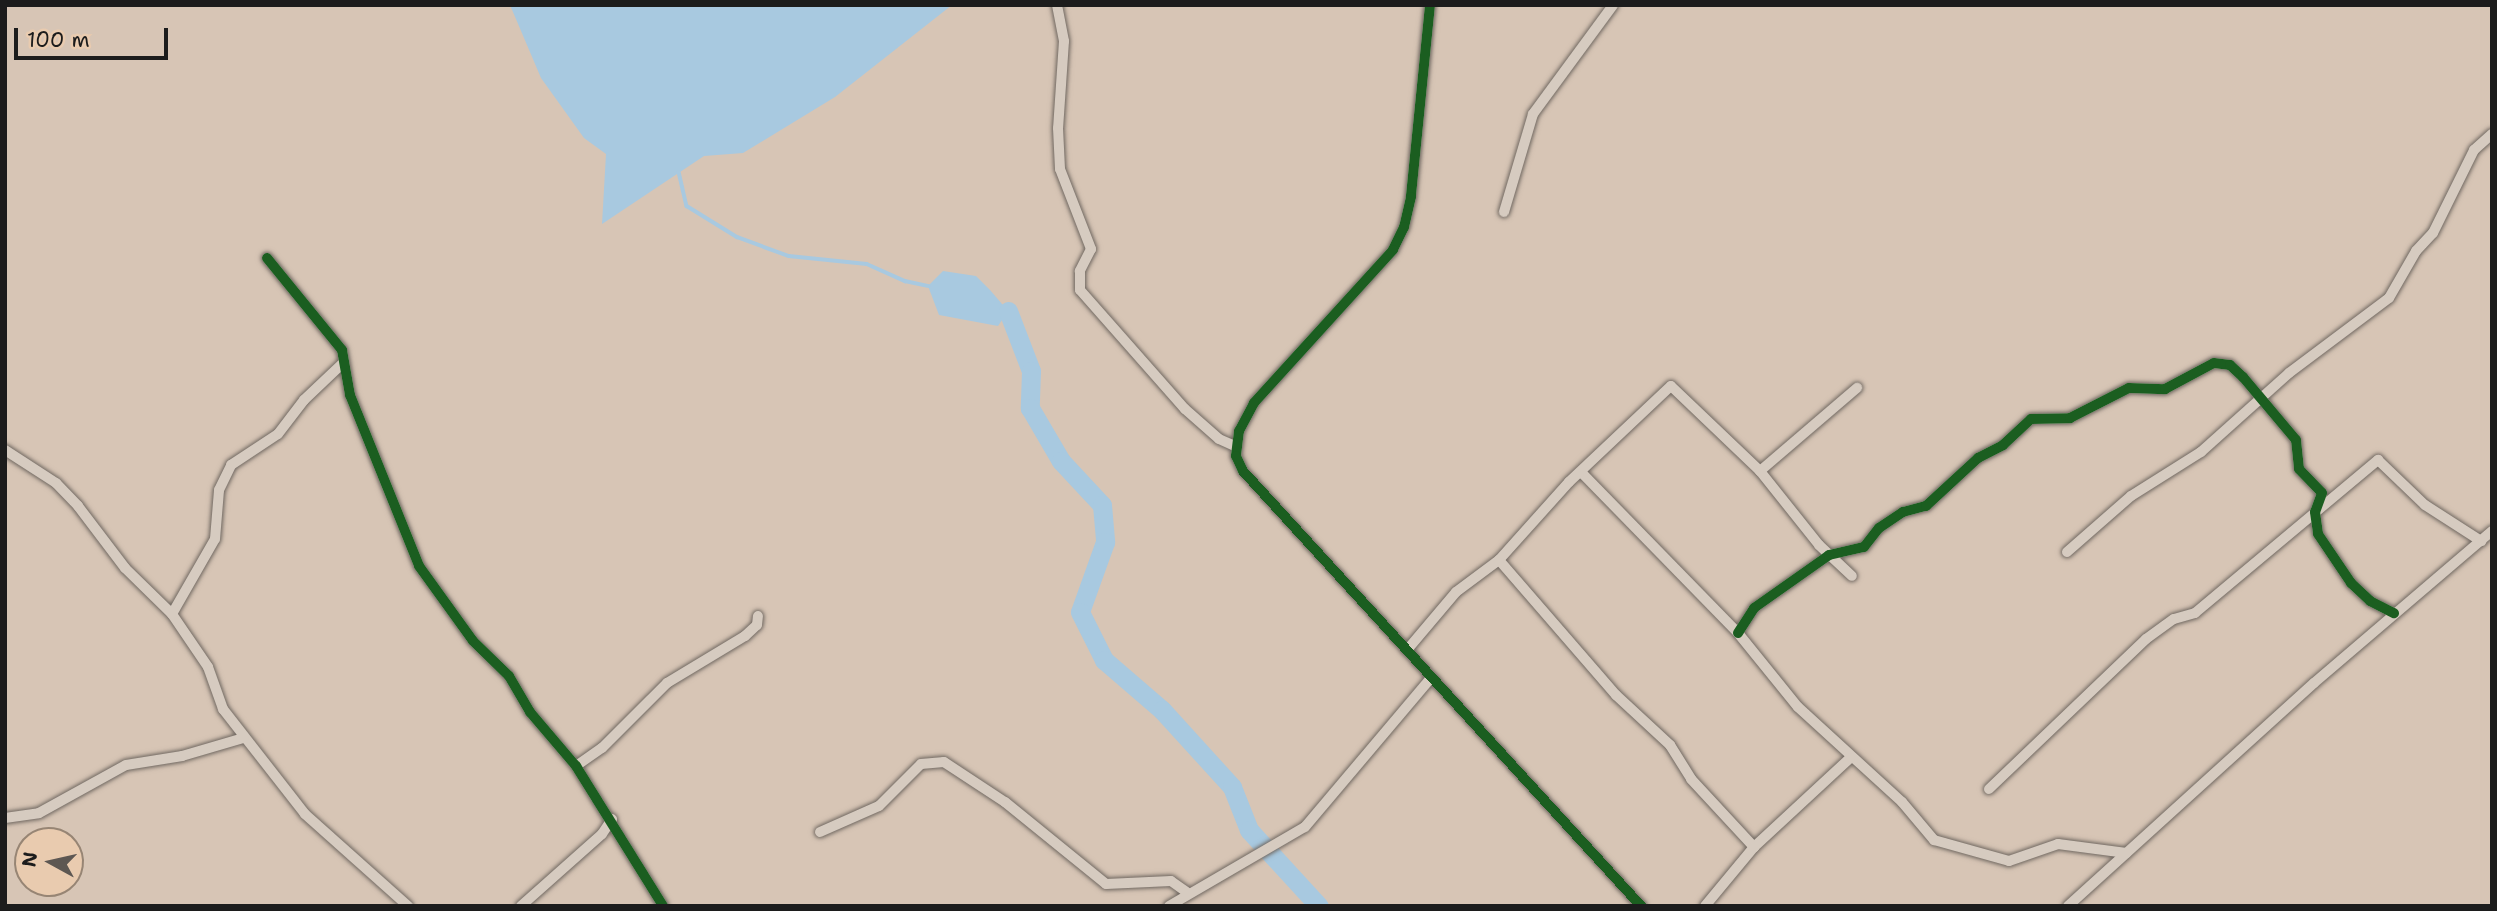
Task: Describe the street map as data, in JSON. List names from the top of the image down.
{
  "scale_bar": "100 m",
  "north": "left"
}
